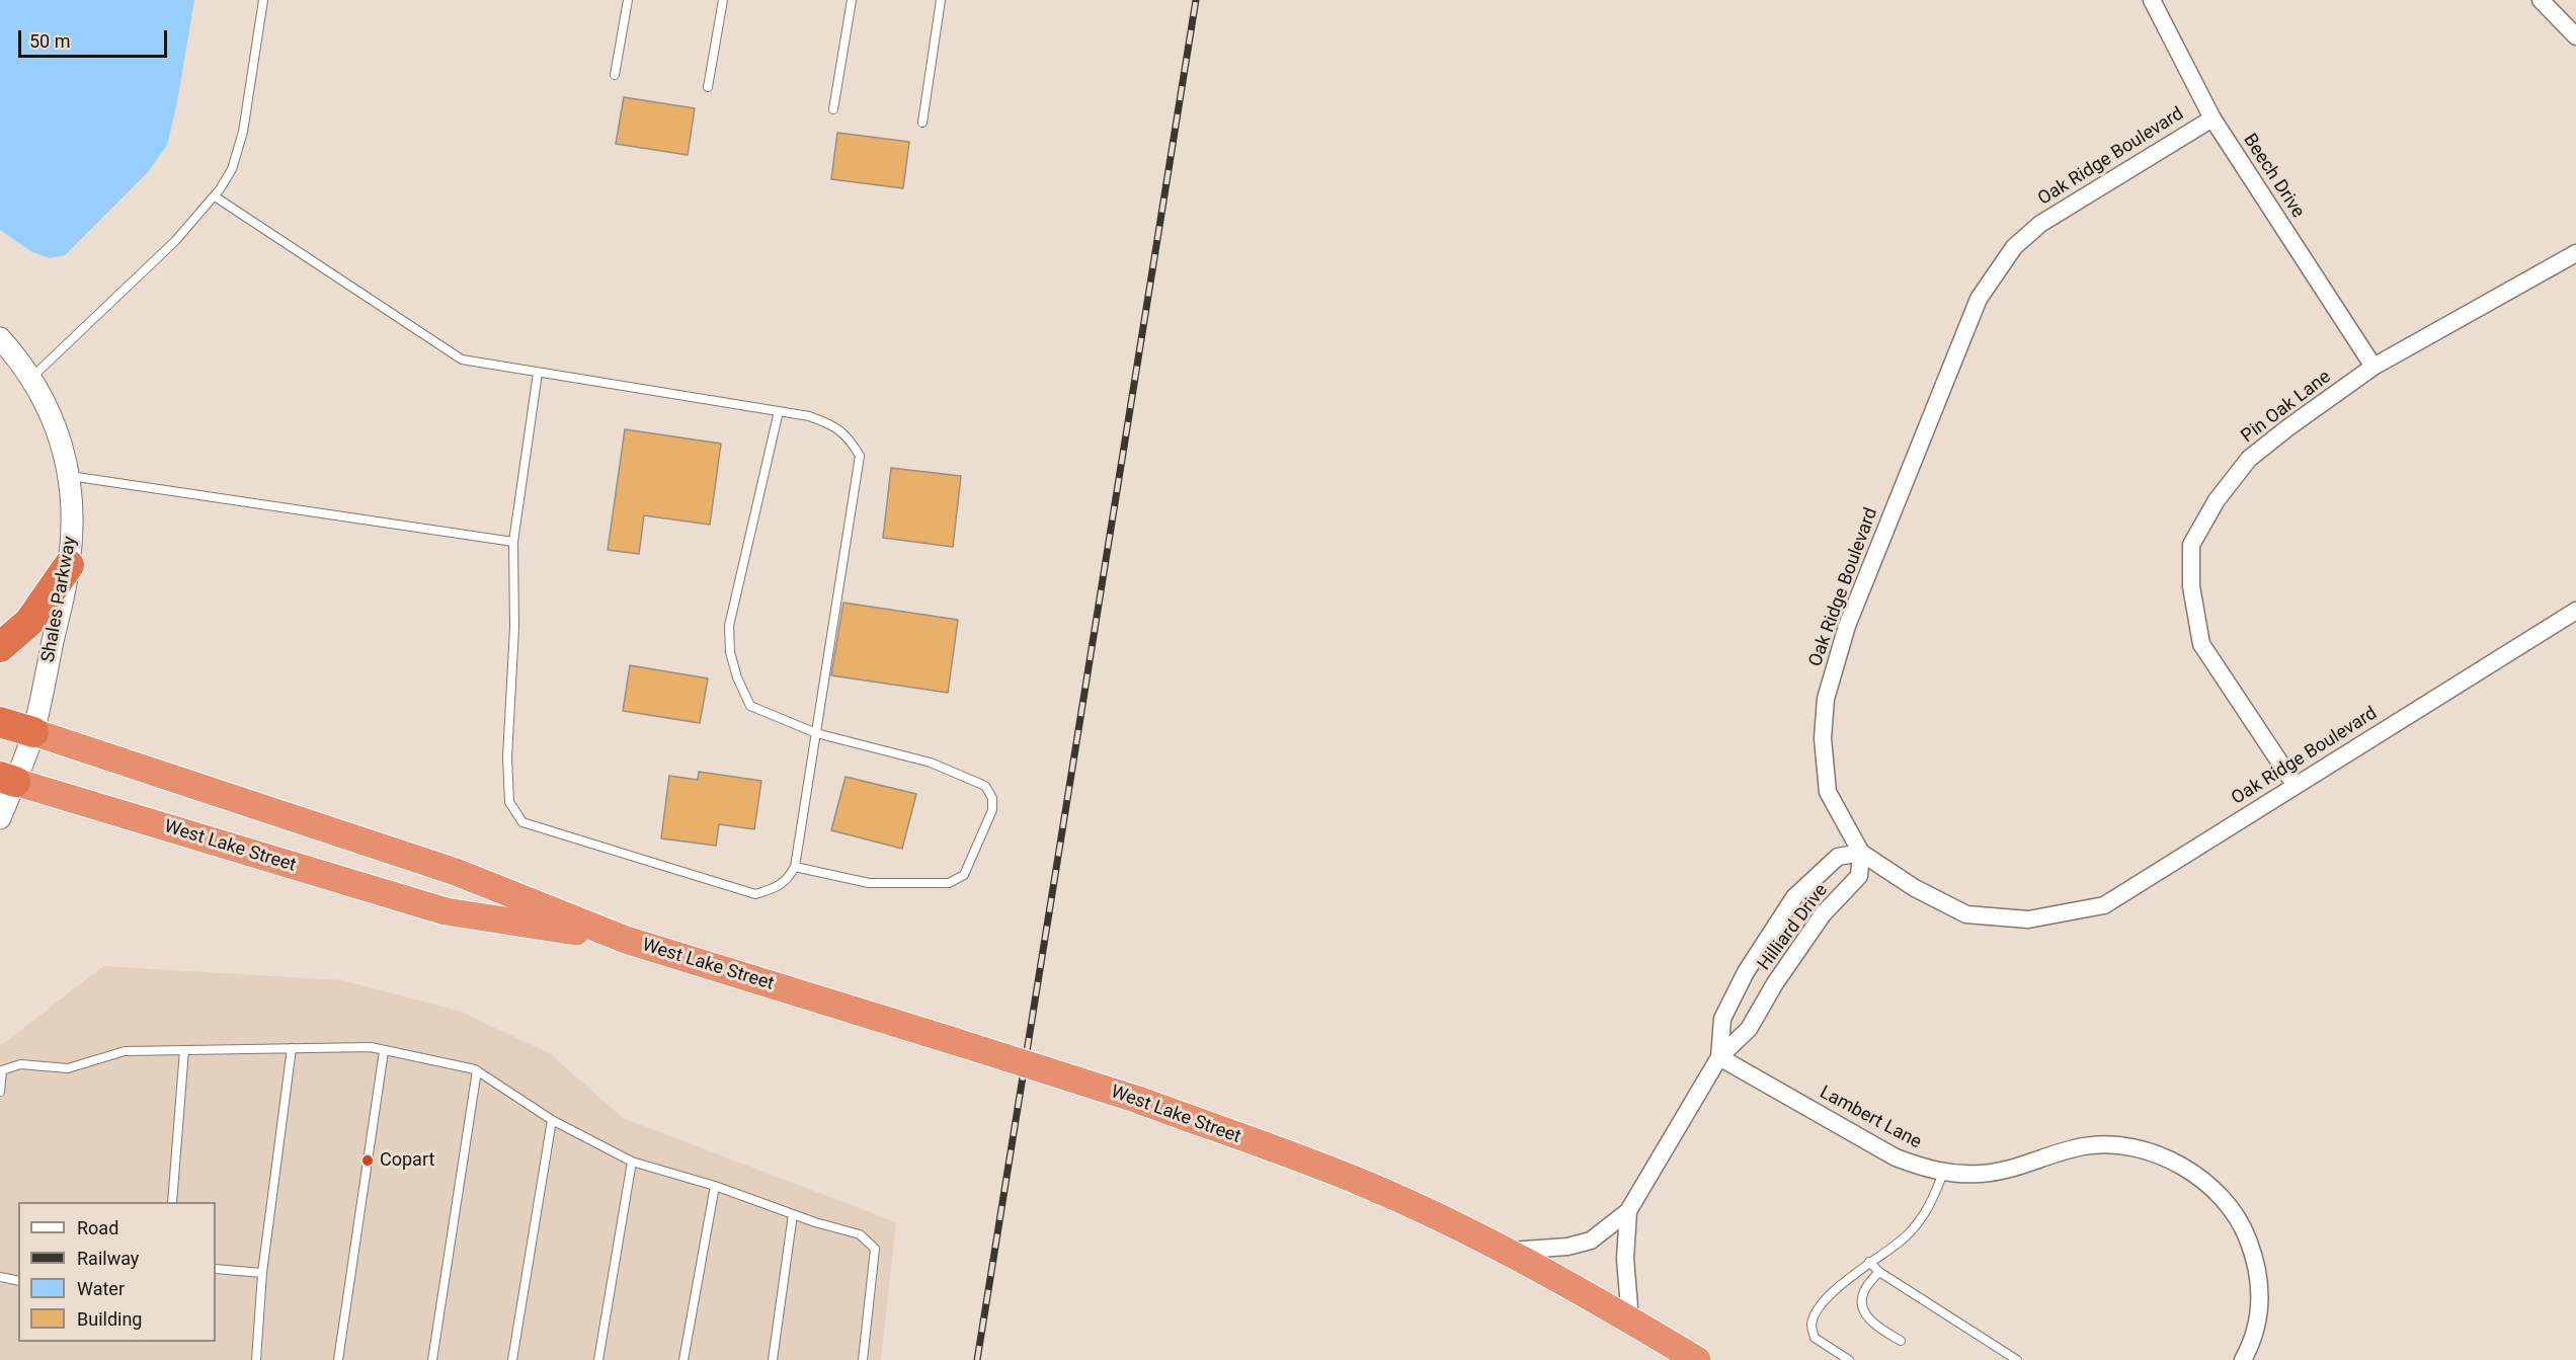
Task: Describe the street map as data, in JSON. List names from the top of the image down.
{
  "streets": {
    "highway": ["West Lake Street"],
    "street": [
      "Oak Ridge Boulevard",
      "Beech Drive",
      "Pin Oak Lane",
      "Shales Parkway",
      "Hilliard Drive",
      "Lambert Lane"
    ]
  },
  "crossings": [
    ["Oak Ridge Boulevard", "Beech Drive"],
    ["Oak Ridge Boulevard", "Pin Oak Lane"],
    ["Oak Ridge Boulevard", "Hilliard Drive"],
    ["Beech Drive", "Pin Oak Lane"],
    ["Shales Parkway", "West Lake Street"],
    ["West Lake Street", "Hilliard Drive"],
    ["Hilliard Drive", "Lambert Lane"]
  ],
  "places": ["Copart"],
  "legend": [
    "Road",
    "Railway",
    "Water",
    "Building"
  ],
  "scale_bar": "50 m"
}
